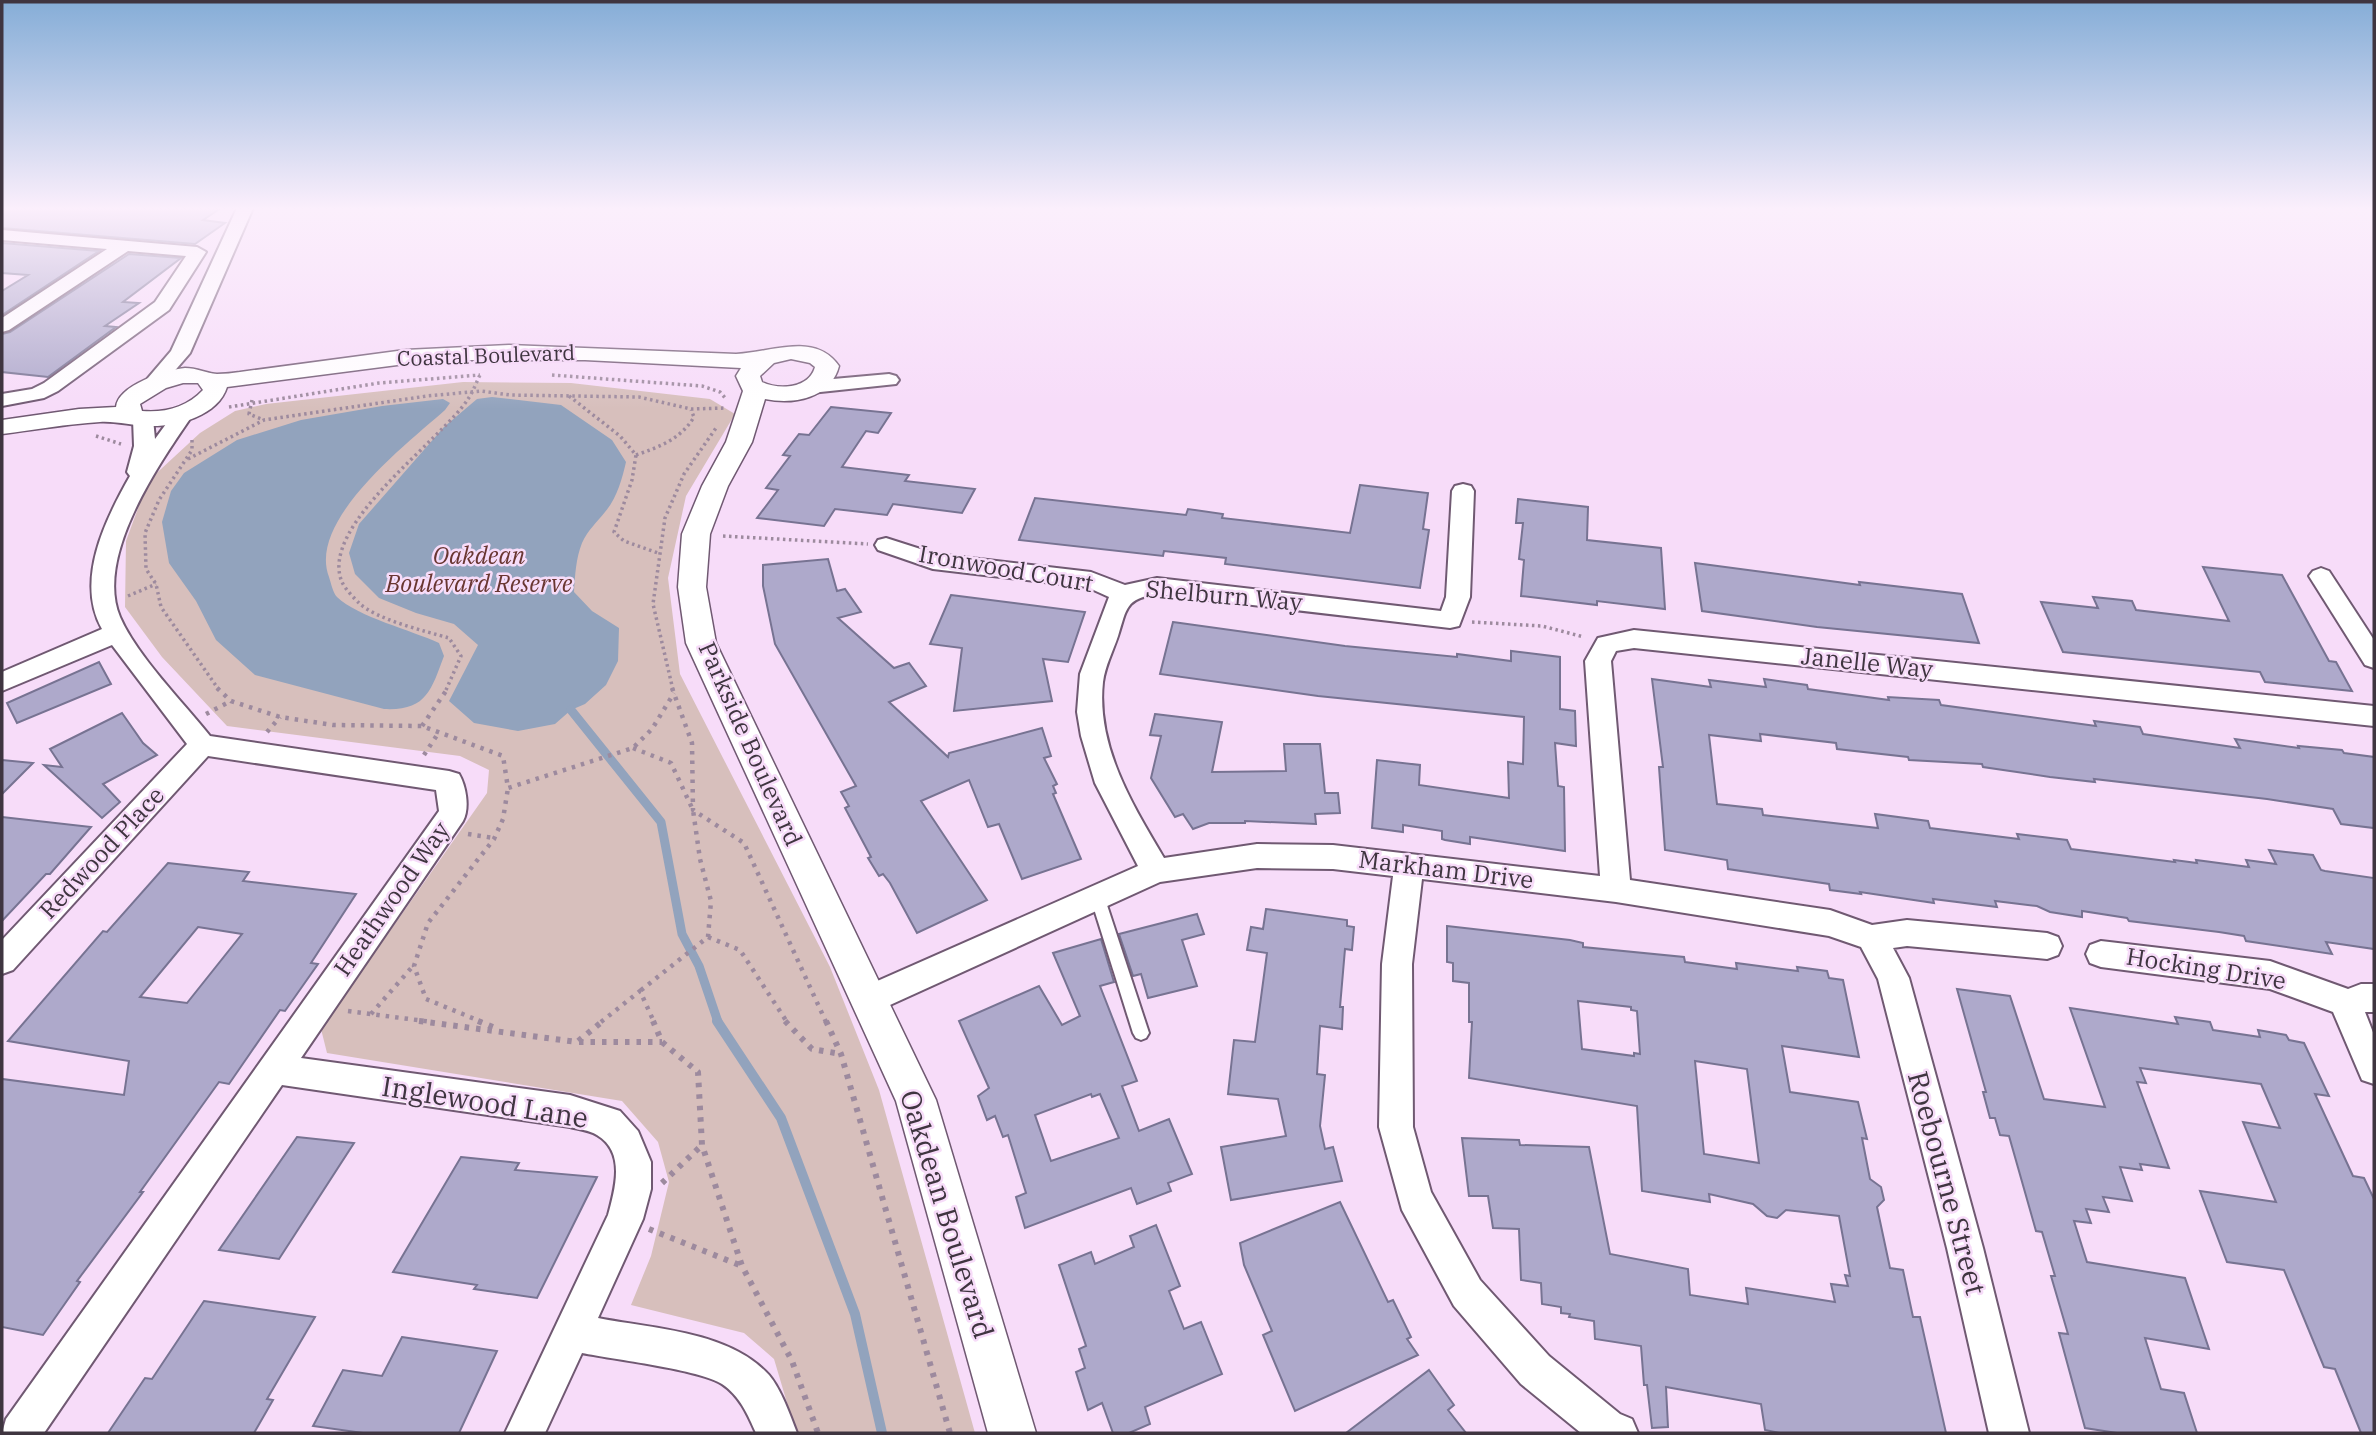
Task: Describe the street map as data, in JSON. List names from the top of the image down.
{
  "streets": {
    "street": [
      "Coastal Boulevard",
      "Ironwood Court",
      "Shelburn Way",
      "Janelle Way",
      "Parkside Boulevard",
      "Redwood Place",
      "Markham Drive",
      "Heathwood Way",
      "Hocking Drive",
      "Inglewood Lane",
      "Roebourne Street",
      "Oakdean Boulevard"
    ]
  },
  "crossings": [
    ["Coastal Boulevard", "Parkside Boulevard"],
    ["Ironwood Court", "Shelburn Way"],
    ["Shelburn Way", "Markham Drive"],
    ["Parkside Boulevard", "Markham Drive"],
    ["Parkside Boulevard", "Oakdean Boulevard"],
    ["Redwood Place", "Heathwood Way"],
    ["Markham Drive", "Roebourne Street"],
    ["Markham Drive", "Oakdean Boulevard"],
    ["Heathwood Way", "Inglewood Lane"]
  ],
  "parks": ["Oakdean Boulevard Reserve"]
}
